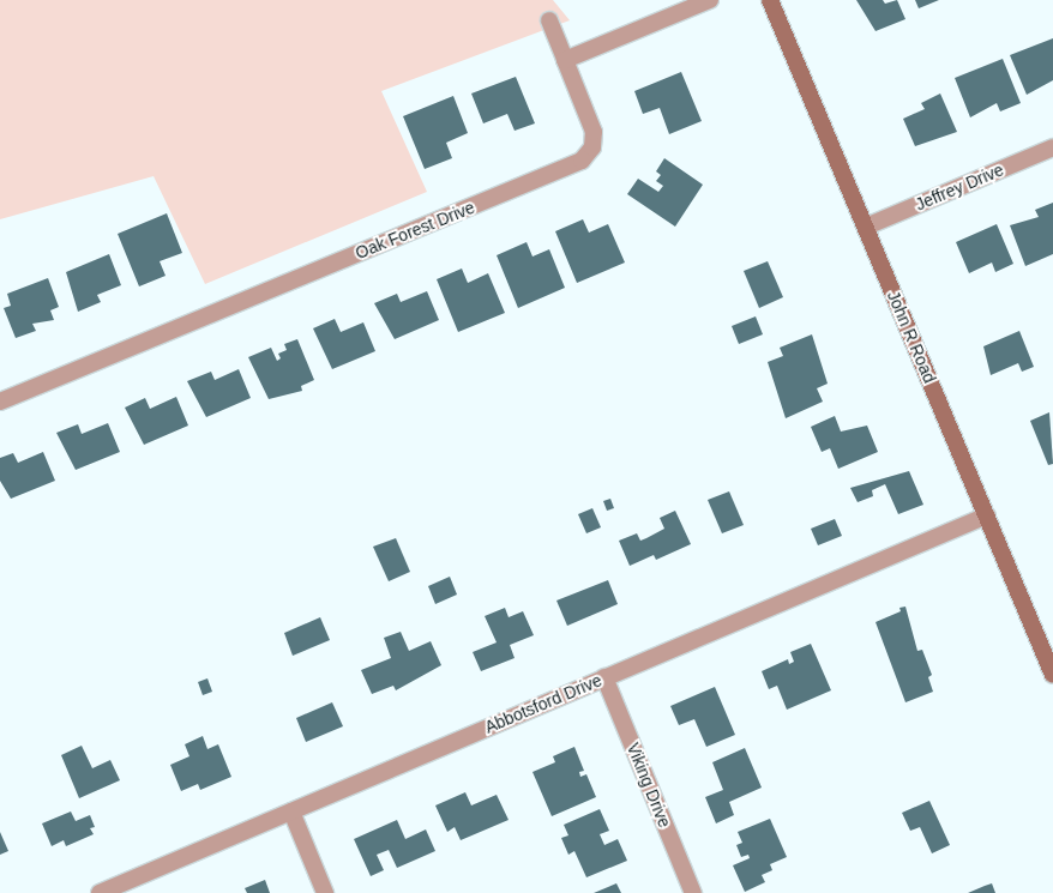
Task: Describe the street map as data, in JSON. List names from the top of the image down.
{
  "streets": {
    "main road": ["John R Road"],
    "street": [
      "Jeffrey Drive",
      "Oak Forest Drive",
      "Abbotsford Drive",
      "Viking Drive"
    ]
  },
  "crossings": [
    ["Jeffrey Drive", "John R Road"],
    ["John R Road", "Abbotsford Drive"],
    ["Abbotsford Drive", "Viking Drive"]
  ]
}
